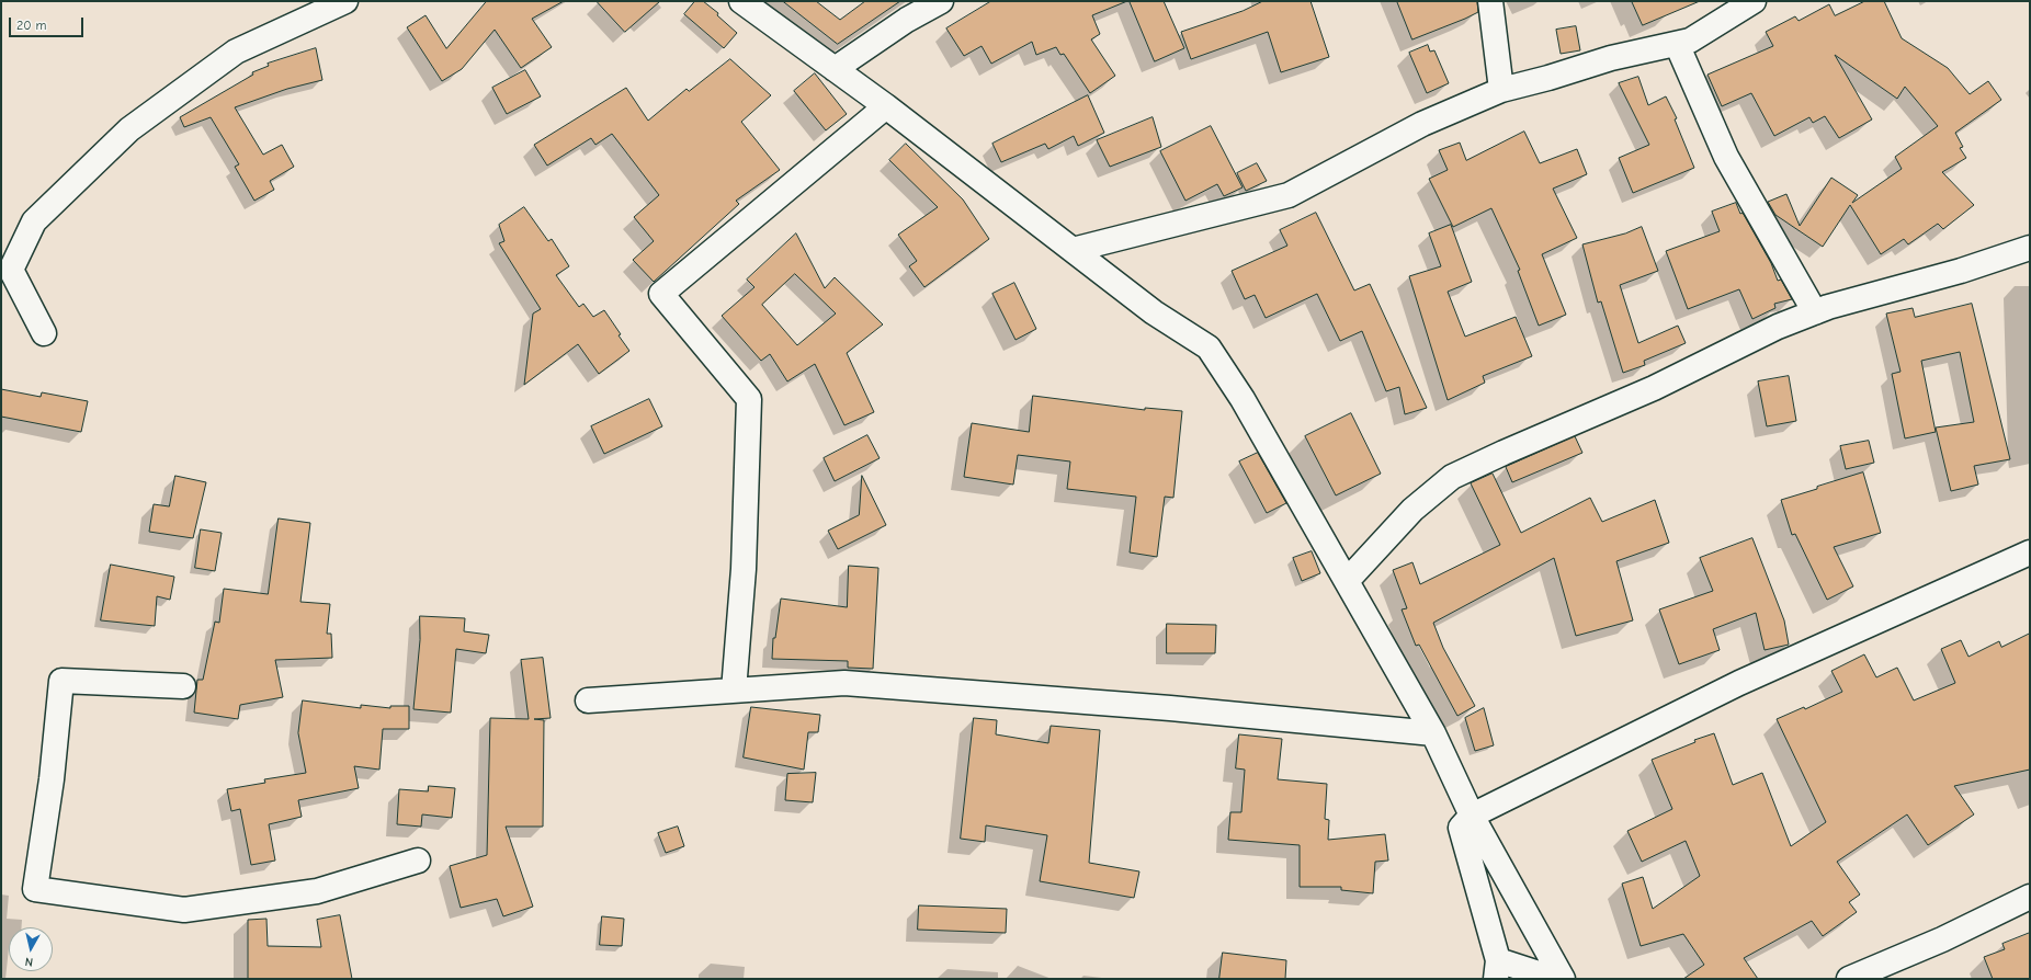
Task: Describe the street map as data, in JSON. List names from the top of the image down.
{
  "scale_bar": "20 m",
  "north": "bottom"
}
